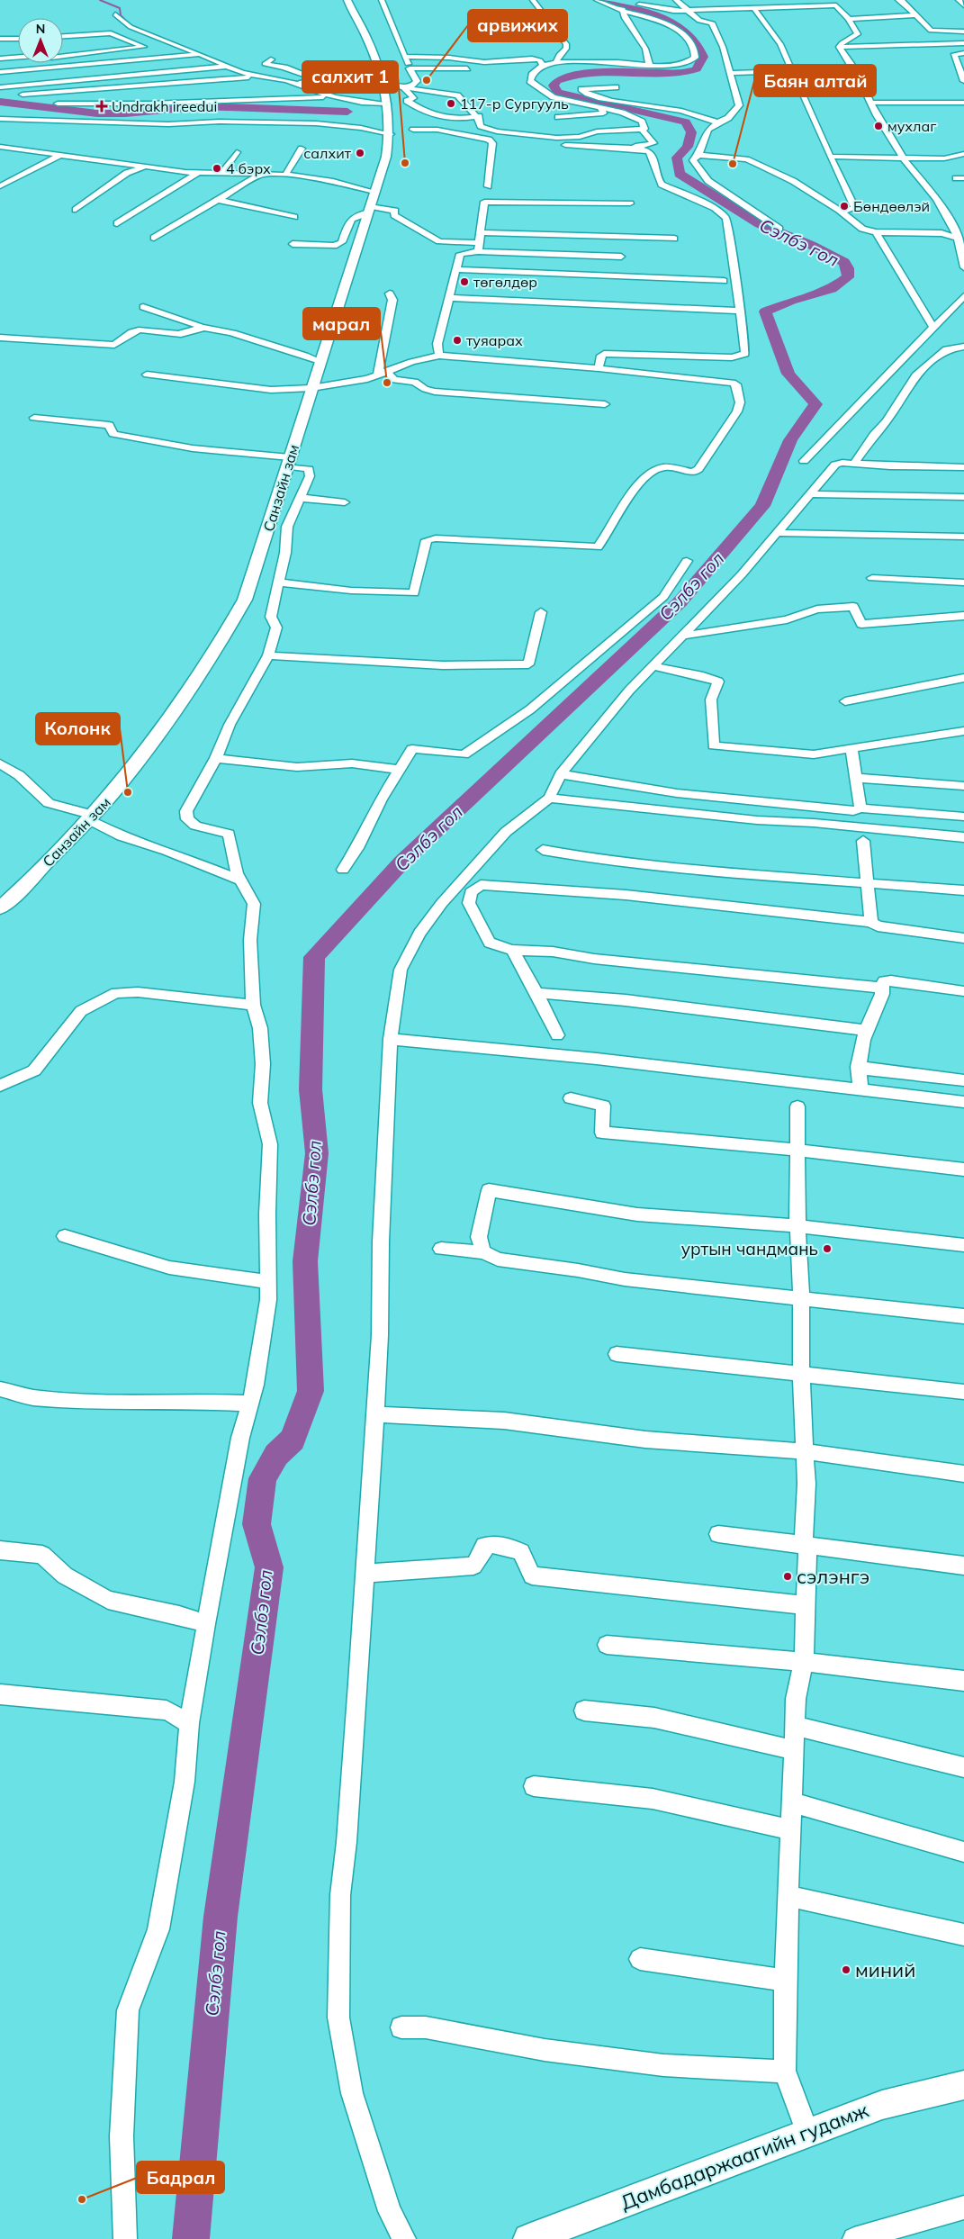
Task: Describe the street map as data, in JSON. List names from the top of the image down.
{
  "streets": {
    "main road": ["Санзайн зам", "Дамбадаржаагийн гудамж"]
  },
  "water": ["Сэлбэ гол"],
  "places": {
    "other": [
      "арвижих",
      "117-р Сургууль",
      "мухлаг",
      "салхит",
      "салхит 1",
      "Баян алтай",
      "4 бэрх",
      "Бөндөөлэй",
      "төгөлдөр",
      "туяарах",
      "марал",
      "Колонк",
      "уртын чандмань",
      "сэлэнгэ",
      "миний",
      "Бадрал"
    ],
    "health": ["Undrakh ireedui"]
  },
  "north": "top"
}
